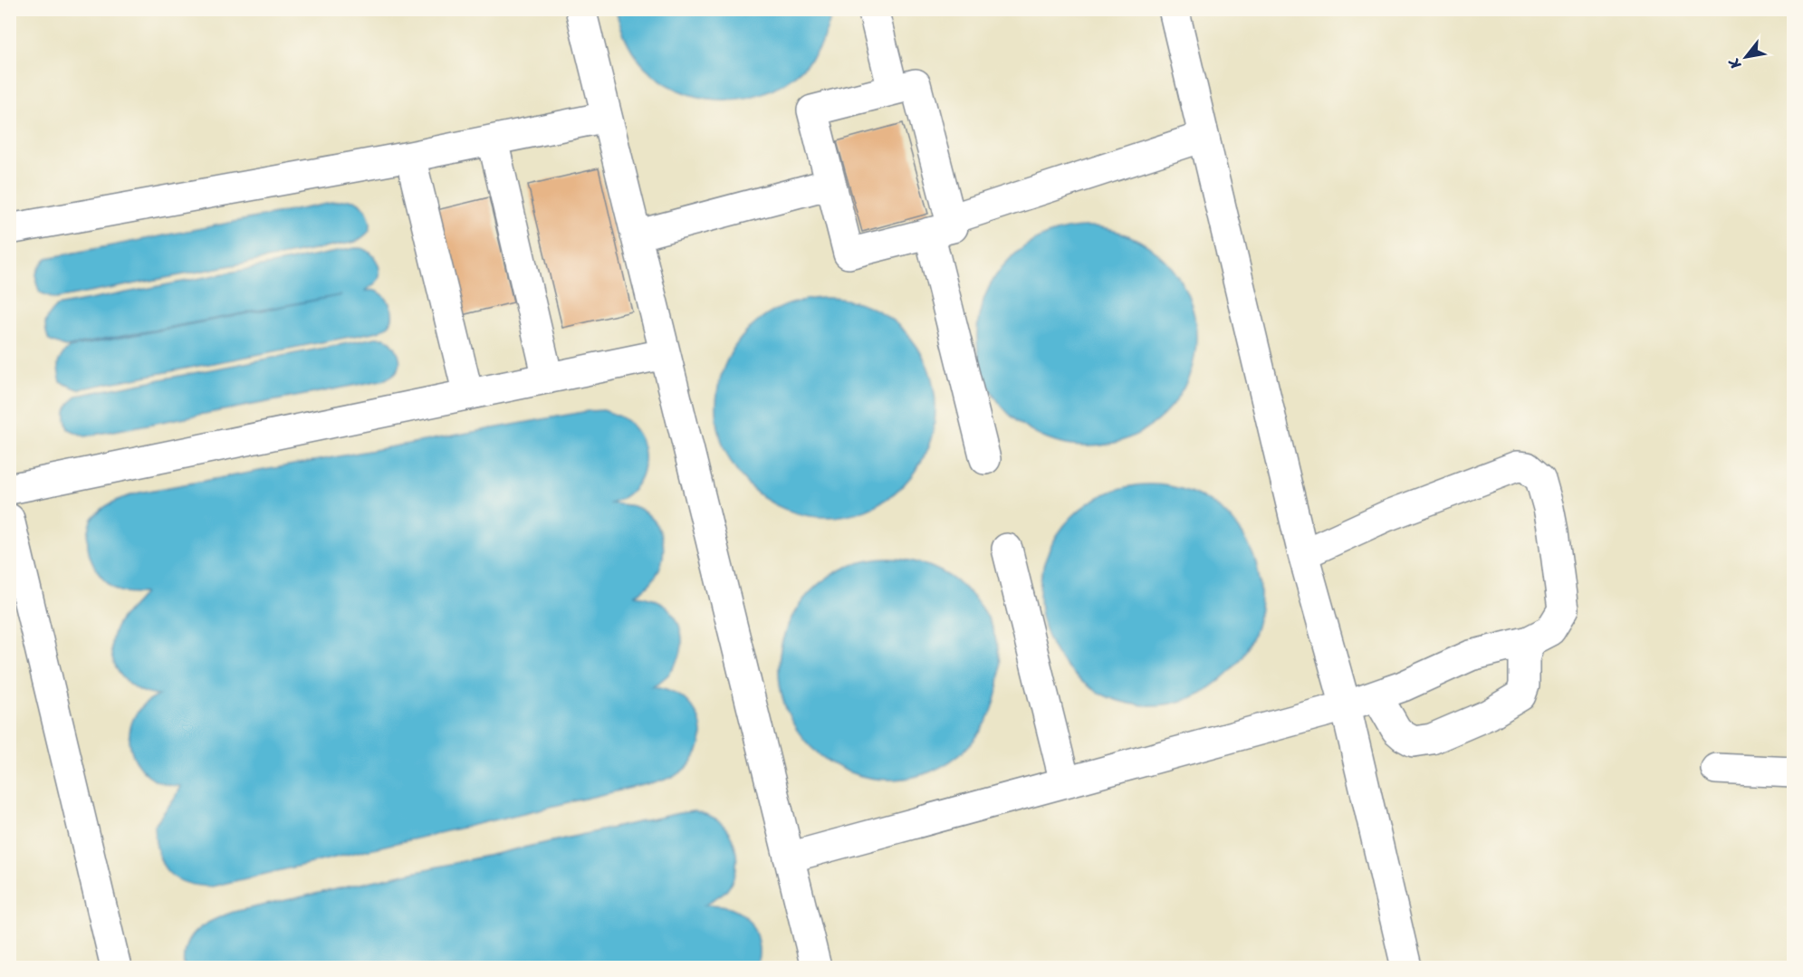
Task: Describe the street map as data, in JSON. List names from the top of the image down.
{
  "north": "bottom left"
}
